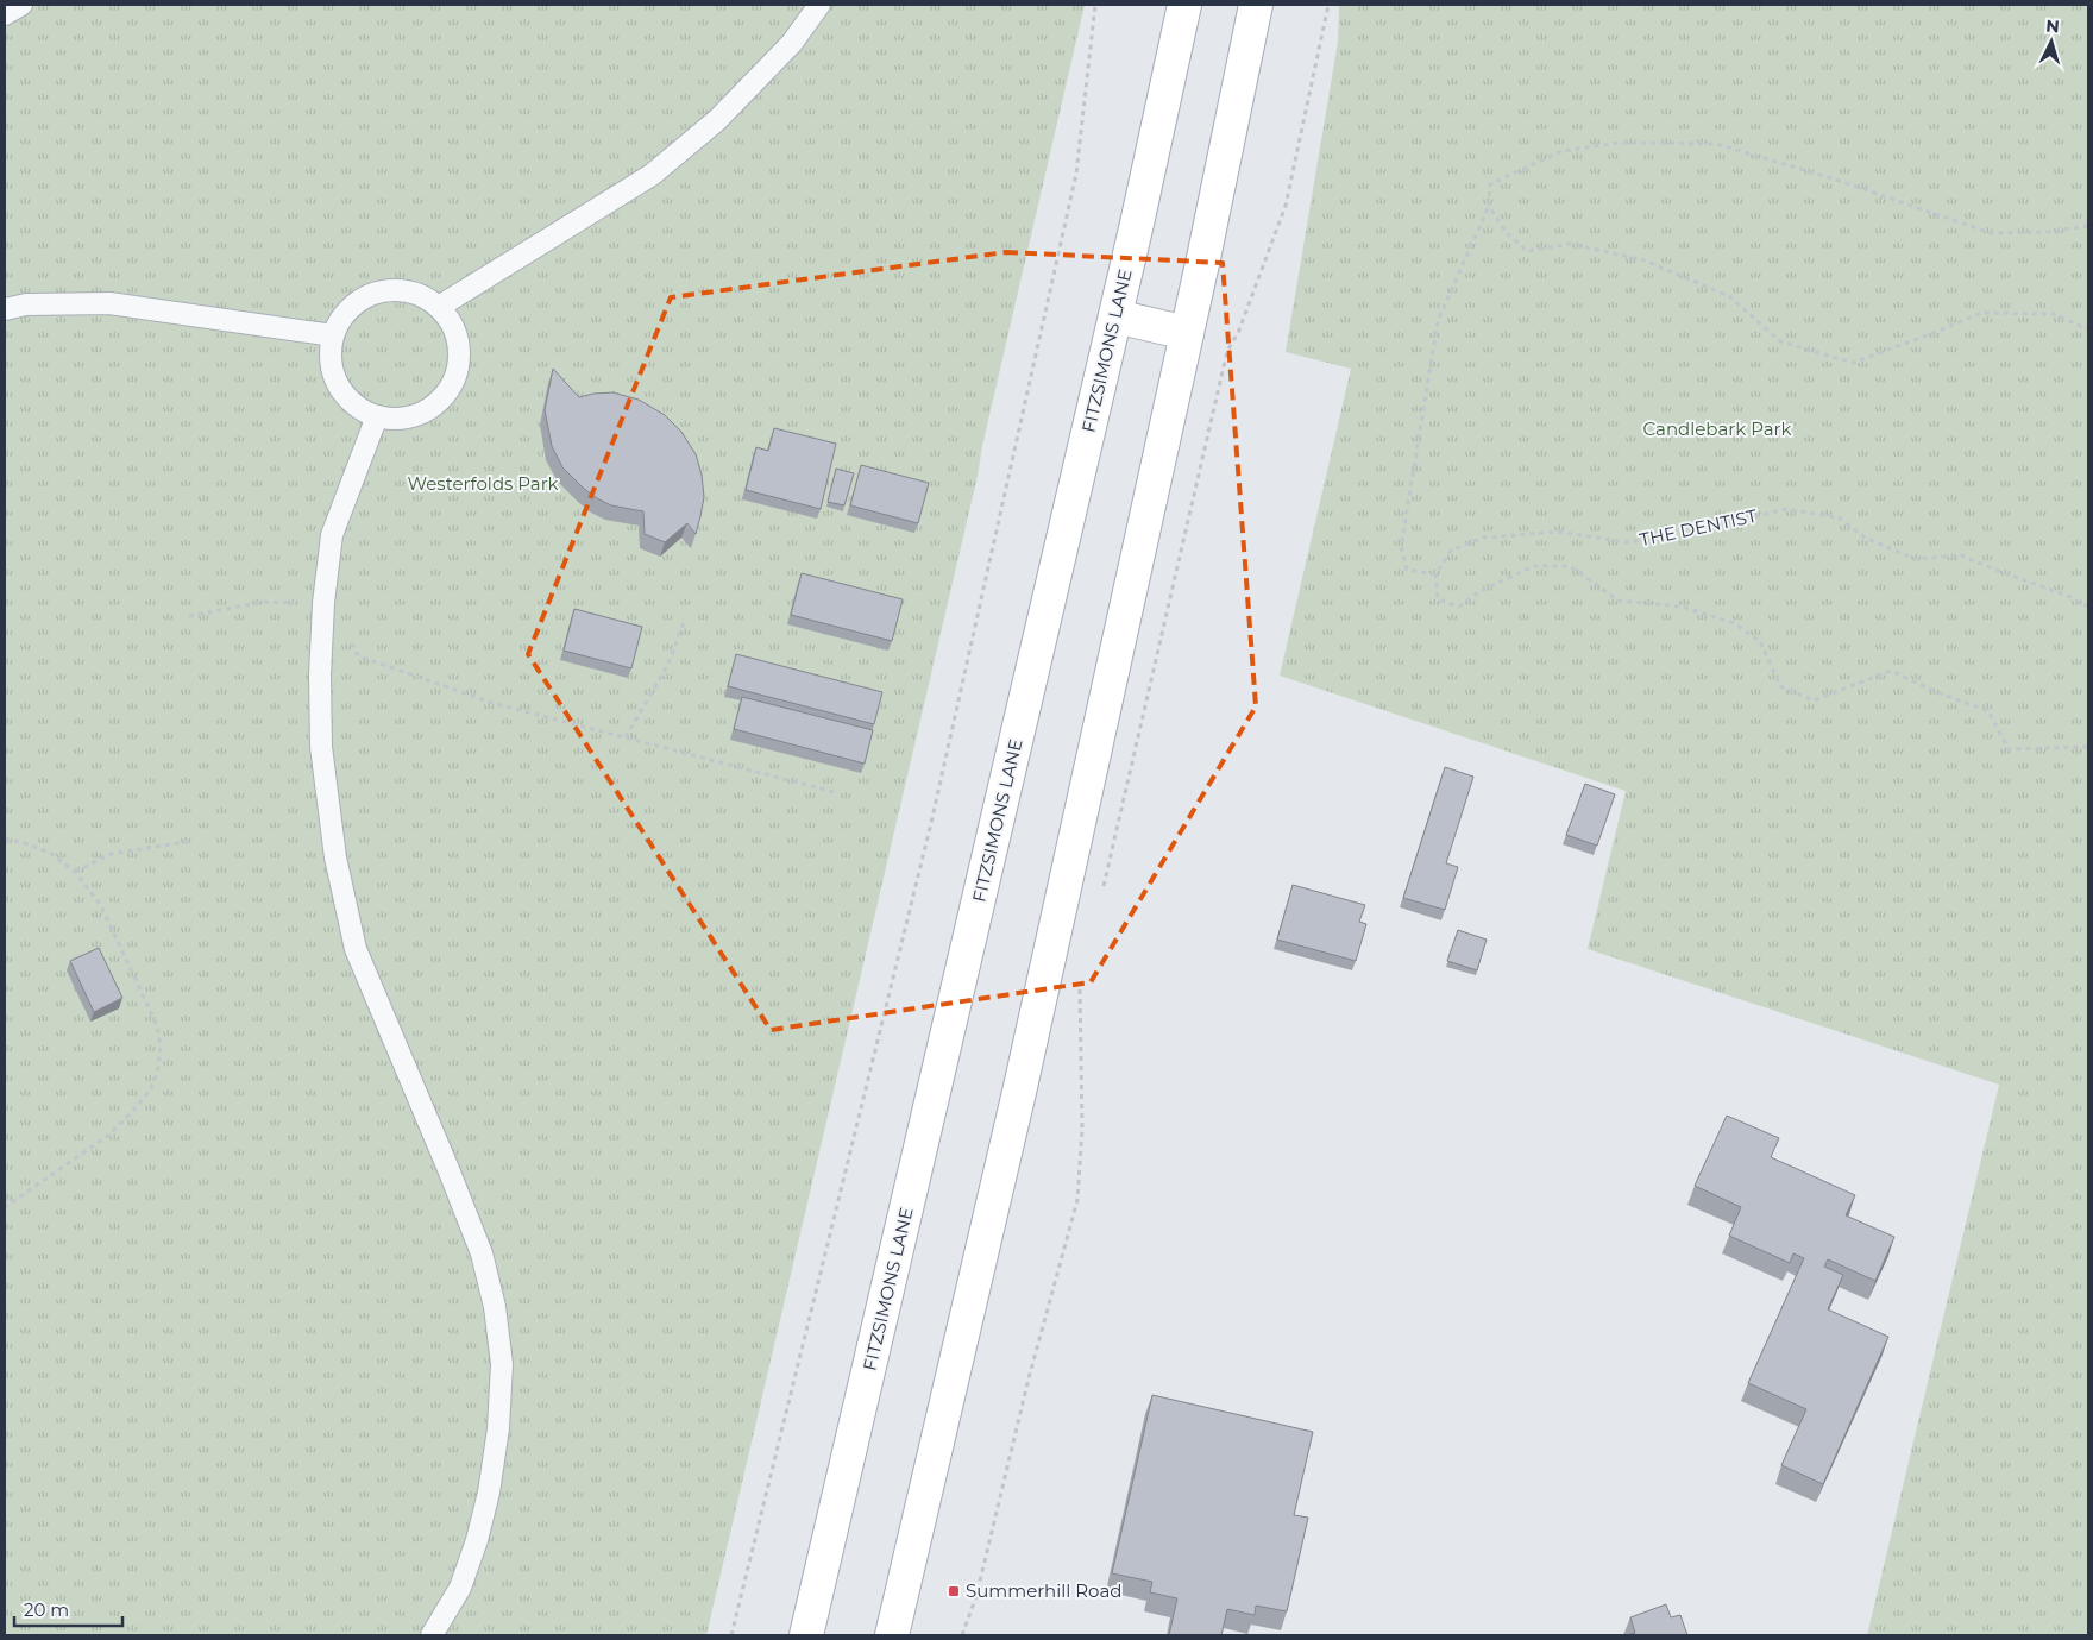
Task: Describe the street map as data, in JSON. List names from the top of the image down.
{
  "streets": {
    "main road": ["FITZSIMONS LANE"],
    "path": ["THE DENTIST"]
  },
  "parks": ["Candlebark Park", "Westerfolds Park"],
  "places": {
    "transit": ["Summerhill Road"]
  },
  "scale_bar": "20 m",
  "north": "top"
}
